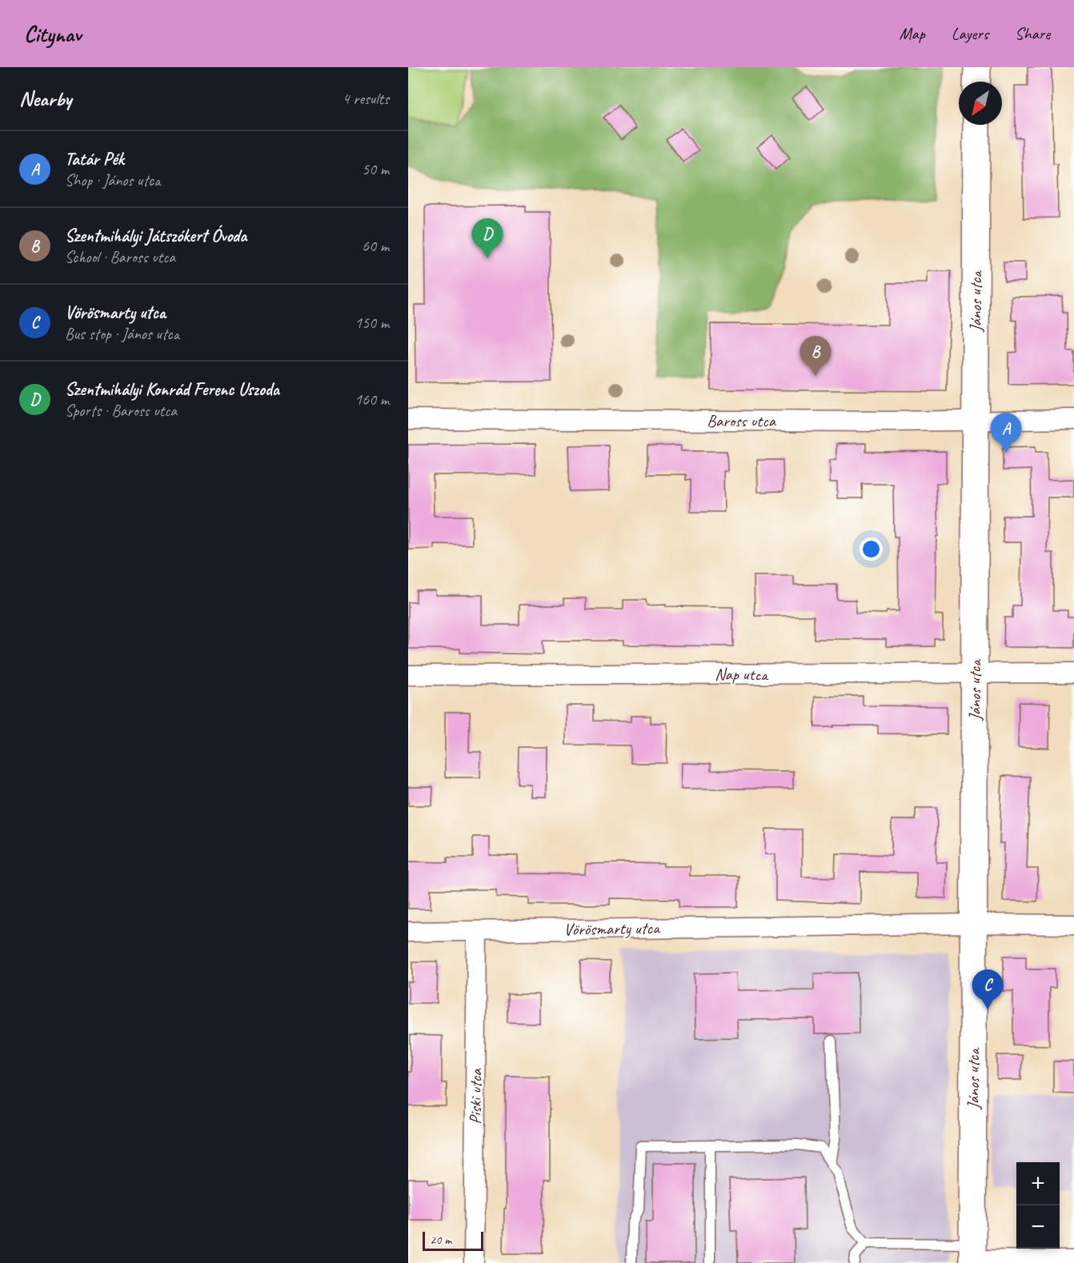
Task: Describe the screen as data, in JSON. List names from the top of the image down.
{
  "streets": {
    "street": [
      "János utca",
      "Baross utca",
      "Nap utca",
      "Vörösmarty utca",
      "Piski utca"
    ]
  },
  "crossings": [
    ["János utca", "Baross utca"],
    ["János utca", "Nap utca"],
    ["János utca", "Vörösmarty utca"],
    ["Vörösmarty utca", "Piski utca"]
  ],
  "scale_bar": "20 m",
  "north": "bottom left",
  "page": {
    "header": "Citynav",
    "nav": ["Map", "Layers", "Share"],
    "heading": ["Nearby", "4 results"],
    "list": [
      {
        "mark": "A",
        "name": "Tatár Pék",
        "note": "Shop · János utca",
        "value": "50 m"
      },
      {
        "mark": "B",
        "name": "Szentmihályi Játszókert Óvoda",
        "note": "School · Baross utca",
        "value": "60 m"
      },
      {
        "mark": "C",
        "name": "Vörösmarty utca",
        "note": "Bus stop · János utca",
        "value": "150 m"
      },
      {
        "mark": "D",
        "name": "Szentmihályi Konrád Ferenc Uszoda",
        "note": "Sports · Baross utca",
        "value": "160 m"
      }
    ],
    "pins": [
      "D",
      "B",
      "A",
      "C"
    ],
    "map_buttons": ["+", "−"],
    "scale": "20 m"
  }
}
